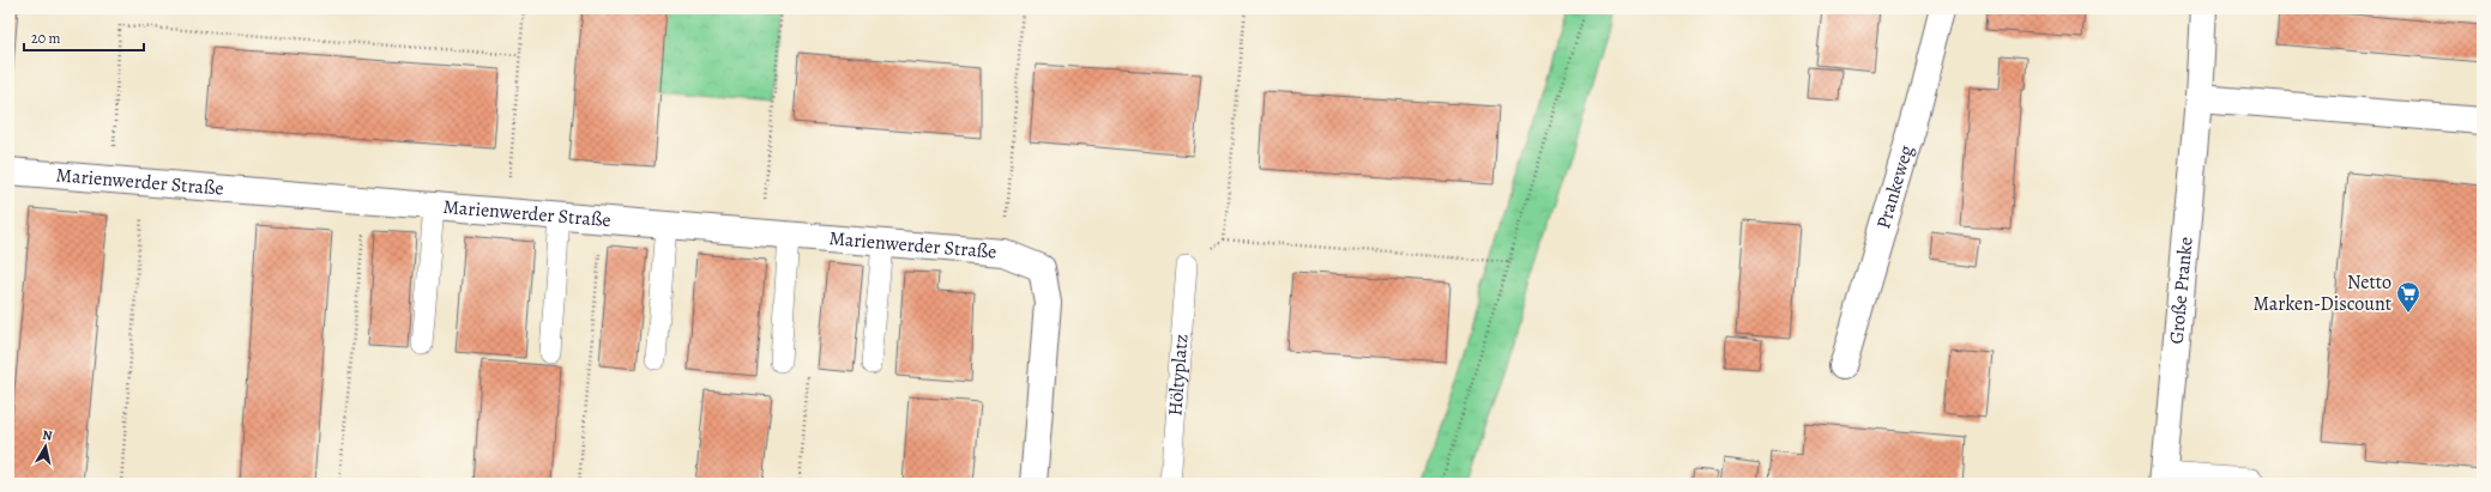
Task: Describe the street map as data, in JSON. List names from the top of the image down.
{
  "streets": {
    "street": ["Marienwerder Straße", "Prankeweg", "Große Pranke"],
    "lane": ["Höltyplatz"]
  },
  "places": {
    "supermarket": ["Netto Marken-Discount"]
  },
  "scale_bar": "20 m",
  "north": "top"
}
